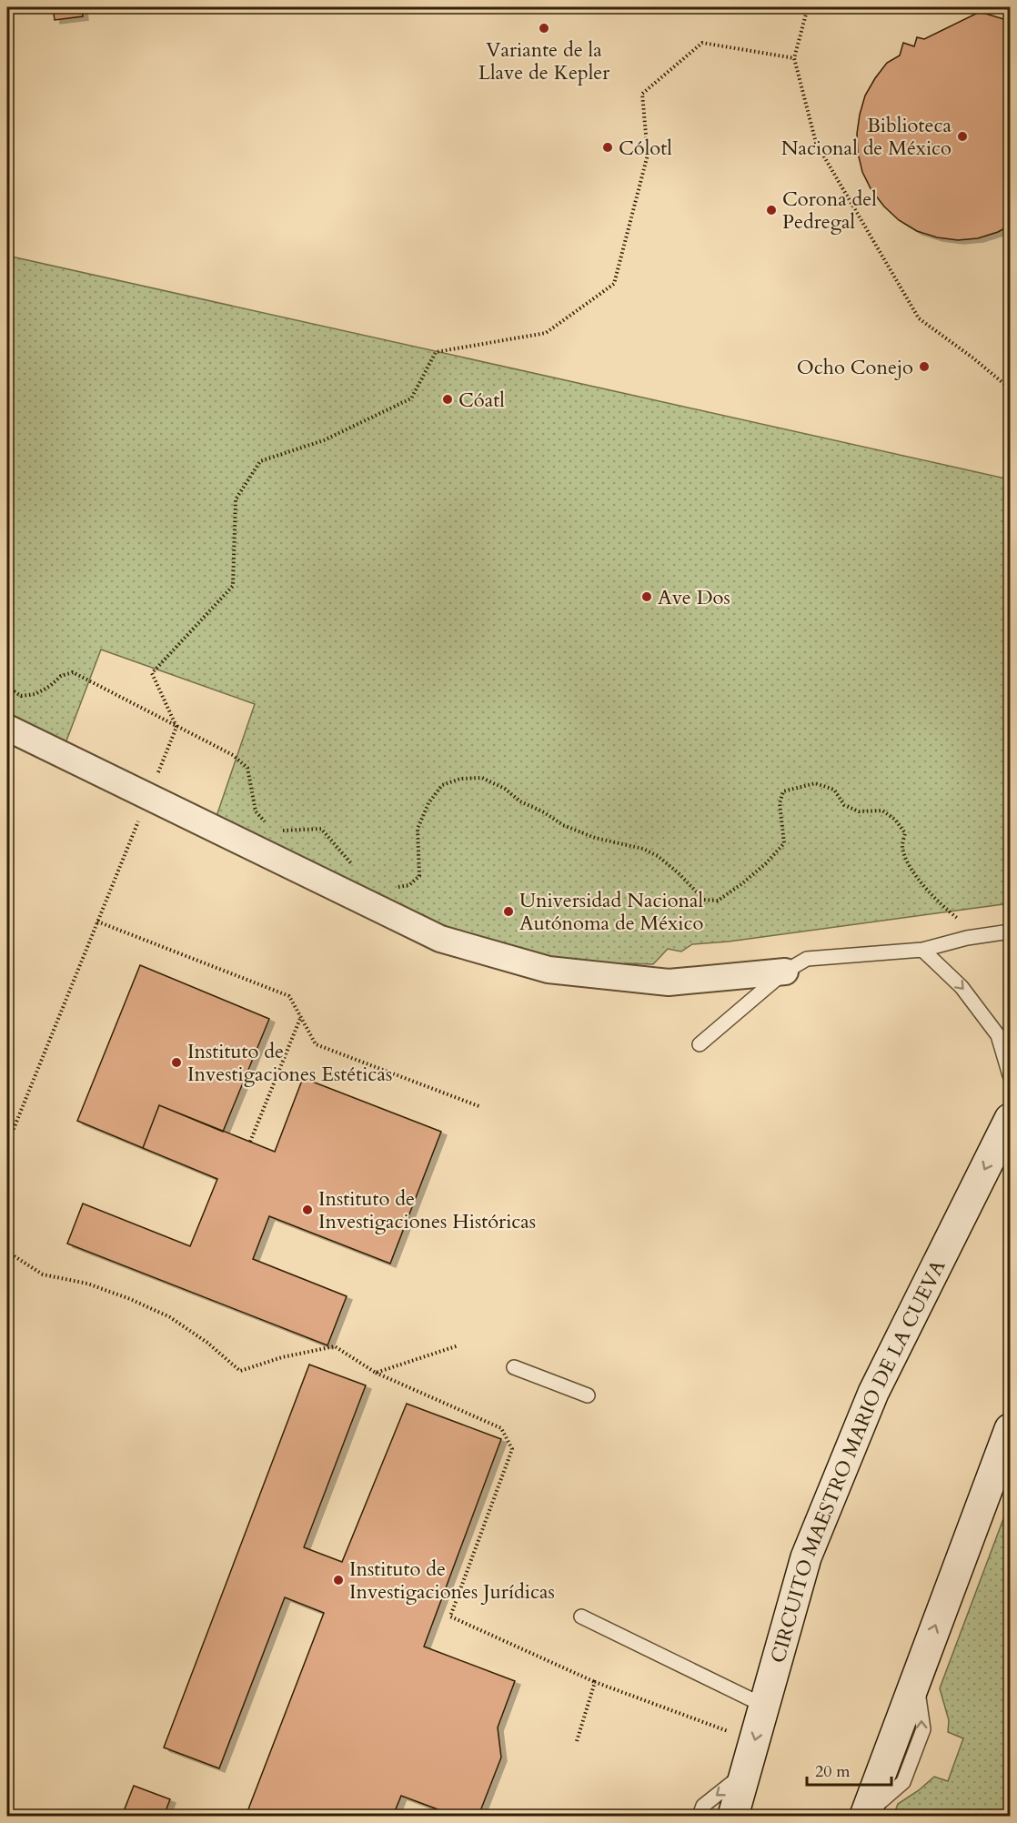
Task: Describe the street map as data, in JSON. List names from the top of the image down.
{
  "streets": {
    "street": ["CIRCUITO MAESTRO MARIO DE LA CUEVA"]
  },
  "places": [
    "Variante de la Llave de Kepler",
    "Biblioteca Nacional de México",
    "Cólotl",
    "Corona del Pedregal",
    "Ocho Conejo",
    "Cóatl",
    "Ave Dos",
    "Universidad Nacional Autónoma de México",
    "Instituto de Investigaciones Estéticas",
    "Instituto de Investigaciones Históricas",
    "Instituto de Investigaciones Jurídicas"
  ],
  "scale_bar": "20 m"
}
